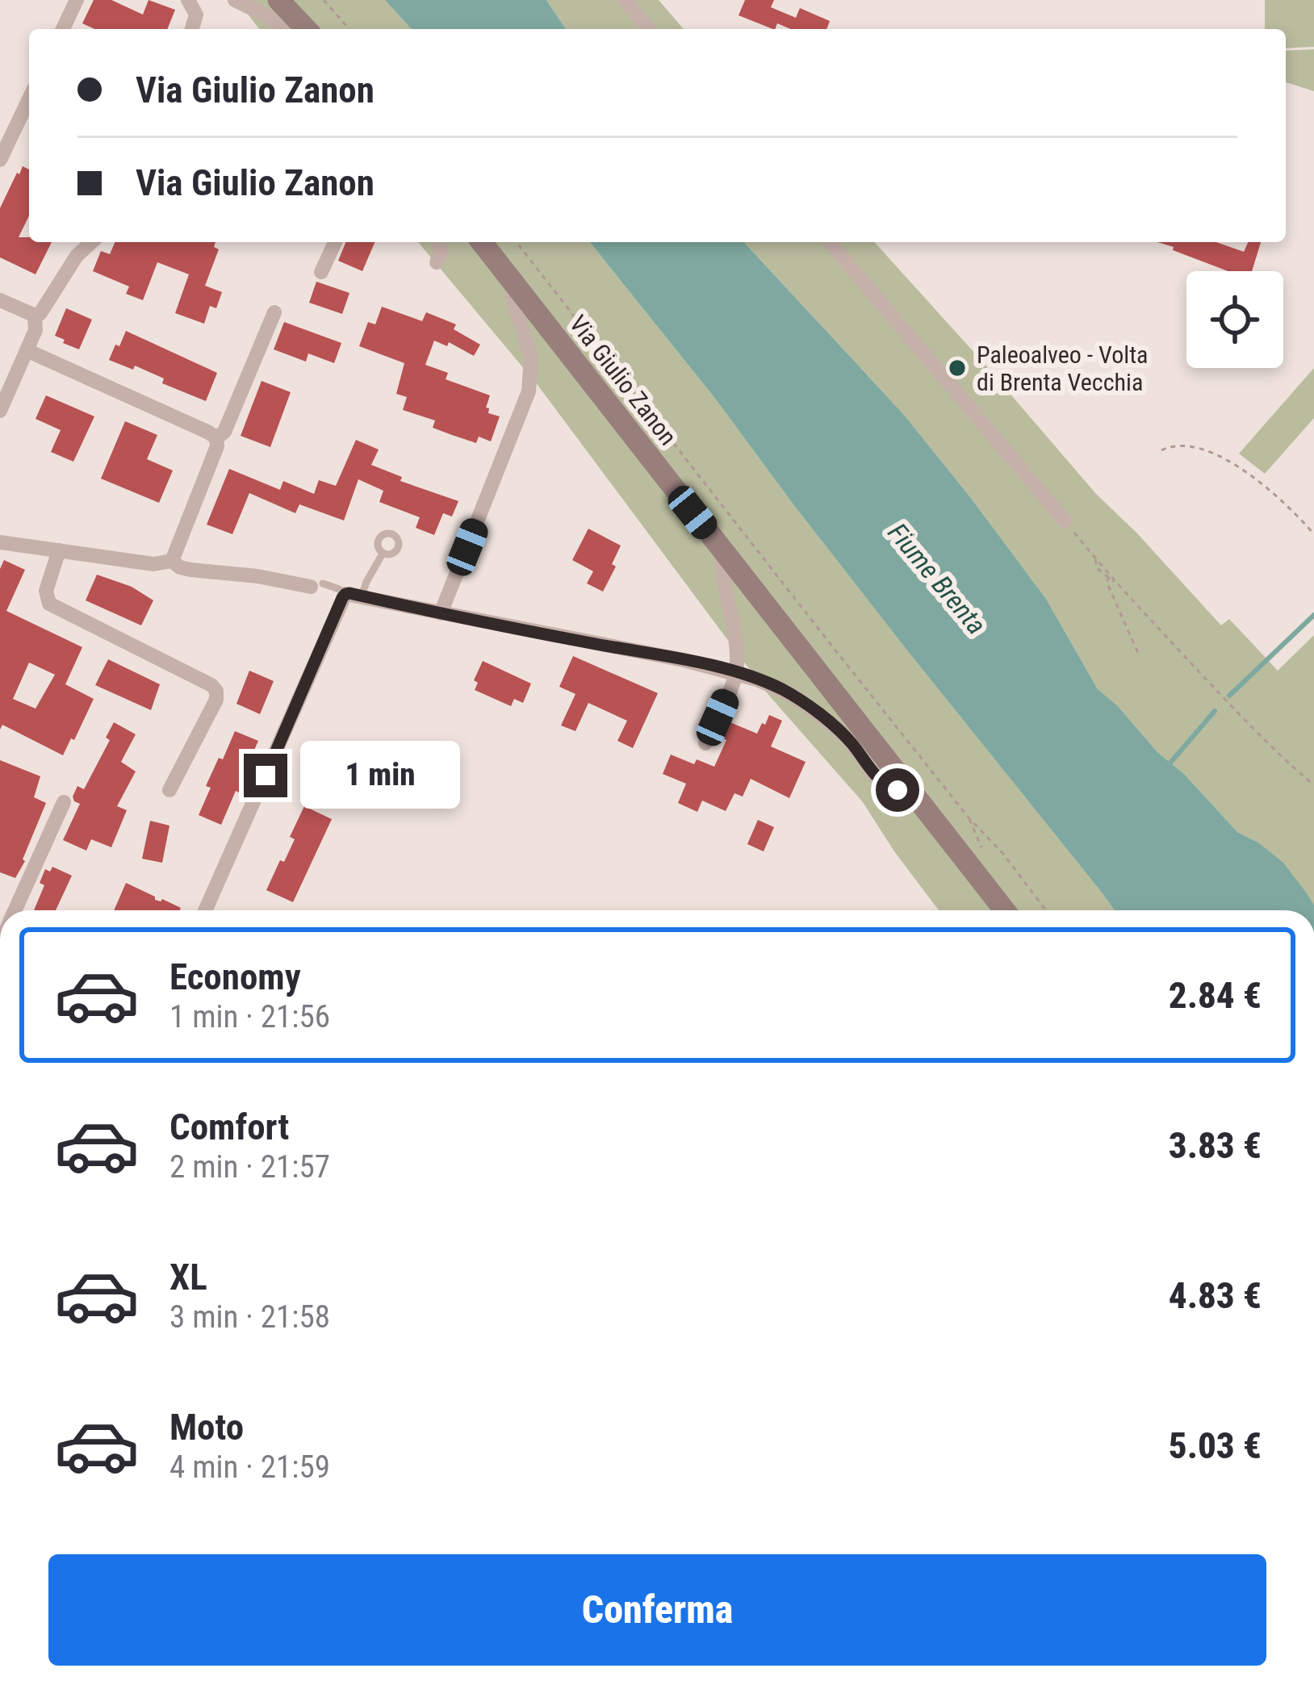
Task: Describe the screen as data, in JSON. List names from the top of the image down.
{
  "streets": {
    "street": ["Via Giulio Zanon"]
  },
  "water": ["Fiume Brenta"],
  "places": ["Paleoalveo - Volta di Brenta Vecchia"],
  "page": {
    "banner": ["Via Giulio Zanon", "Via Giulio Zanon"],
    "bubble": "1 min",
    "list": [
      {
        "name": "Economy",
        "note": "1 min · 21:56",
        "value": "2.84 €"
      },
      {
        "name": "Comfort",
        "note": "2 min · 21:57",
        "value": "3.83 €"
      },
      {
        "name": "XL",
        "note": "3 min · 21:58",
        "value": "4.83 €"
      },
      {
        "name": "Moto",
        "note": "4 min · 21:59",
        "value": "5.03 €"
      }
    ],
    "buttons": "Conferma"
  }
}
